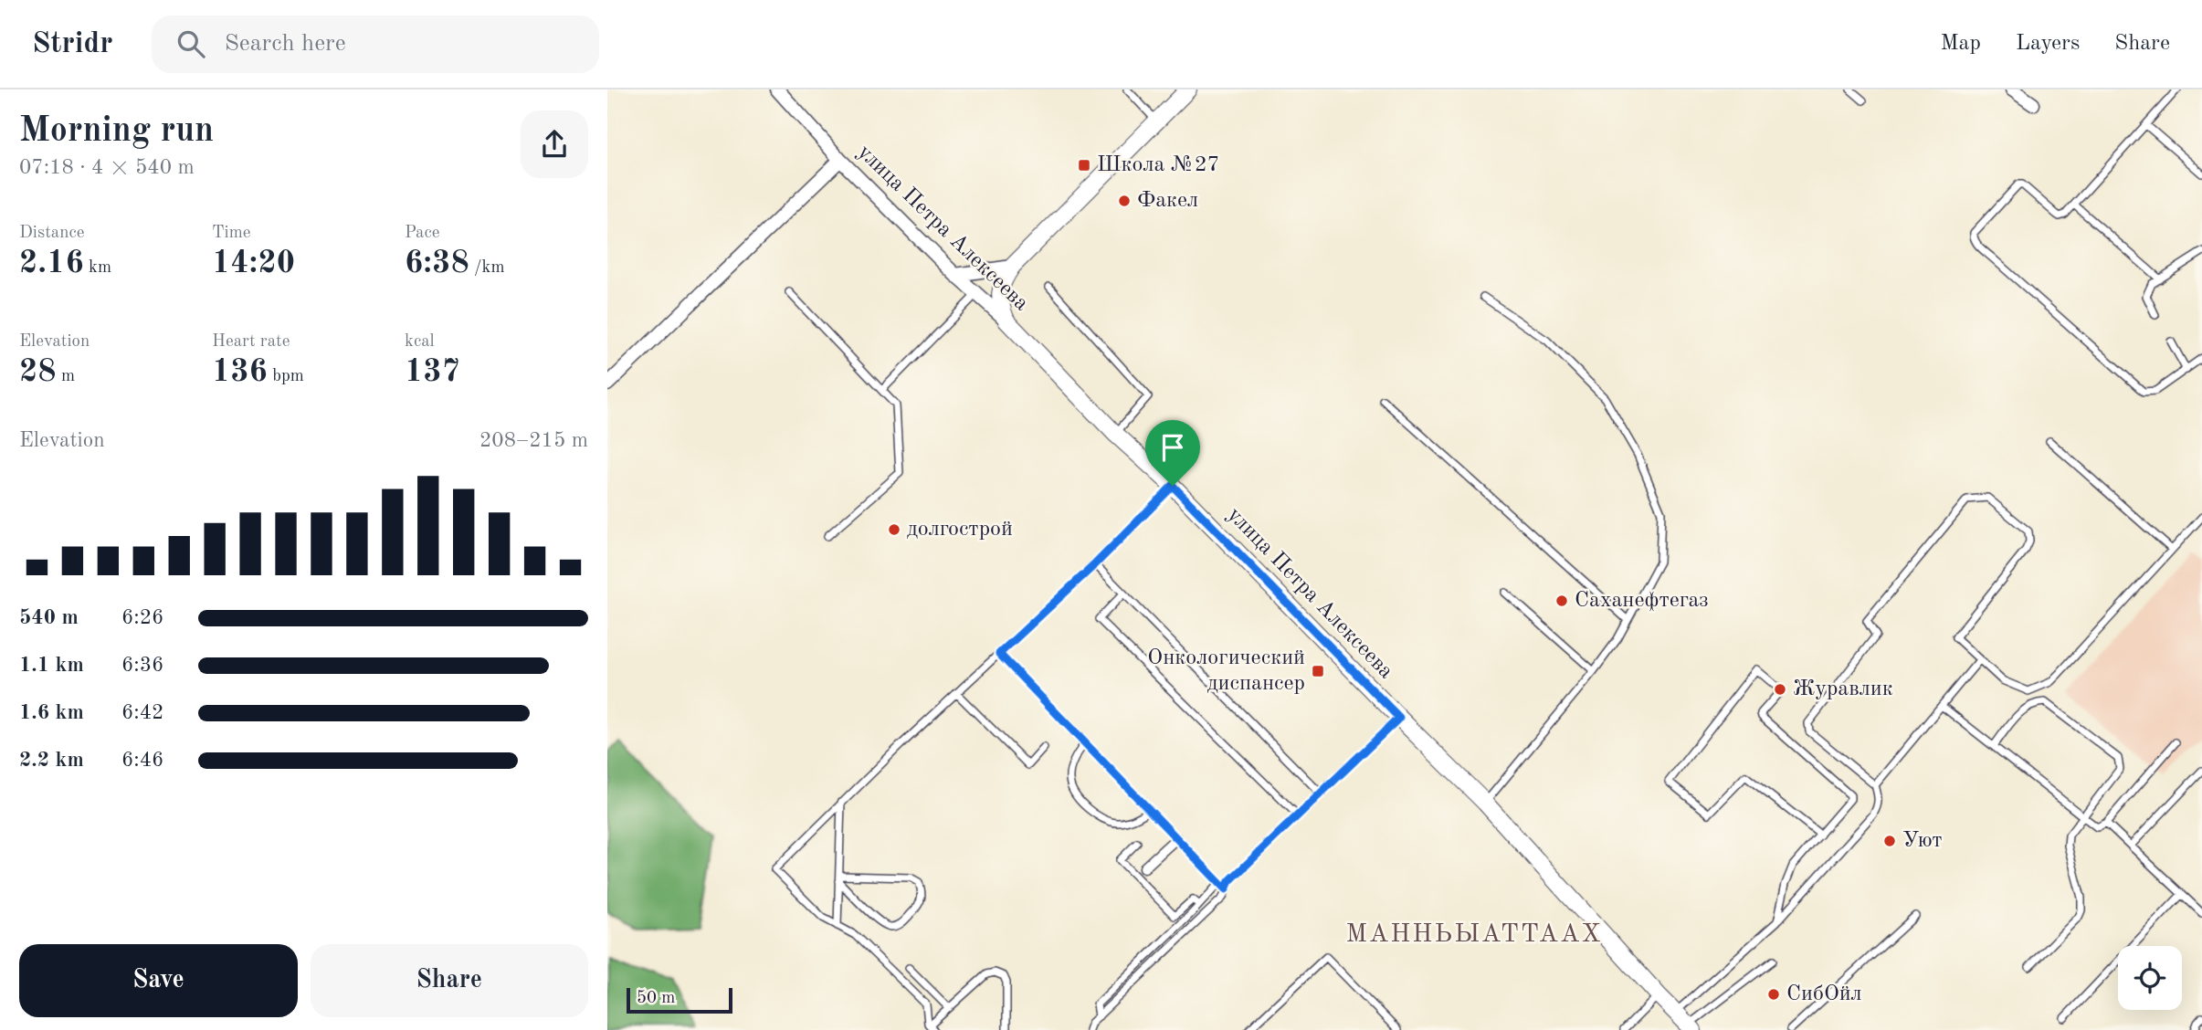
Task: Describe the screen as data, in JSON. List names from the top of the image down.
{
  "streets": {
    "street": ["улица Петра Алексеева"]
  },
  "districts": ["МАННЬЫАТТААХ"],
  "places": {
    "transit": ["Школа №27", "Онкологический диспансер"],
    "other": [
      "Факел",
      "долгострой",
      "Саханефтегаз",
      "Журавлик",
      "Уют",
      "СибОйл"
    ]
  },
  "scale_bar": "50 m",
  "page": {
    "header": "Stridr",
    "search": "Search here",
    "nav": ["Map", "Layers", "Share"],
    "heading": ["Morning run", "07:18 · 4 × 540 m"],
    "stats": [
      ["Distance", "2.16 km"],
      ["Time", "14:20"],
      ["Pace", "6:38 /km"],
      ["Elevation", "28 m"],
      ["Heart rate", "136 bpm"],
      ["kcal", "137"]
    ],
    "chart": ["Elevation", "208–215 m"],
    "list": [
      {
        "name": "540 m",
        "note": "6:26"
      },
      {
        "name": "1.1 km",
        "note": "6:36"
      },
      {
        "name": "1.6 km",
        "note": "6:42"
      },
      {
        "name": "2.2 km",
        "note": "6:46"
      }
    ],
    "buttons": ["Save", "Share"],
    "scale": "50 m"
  }
}
